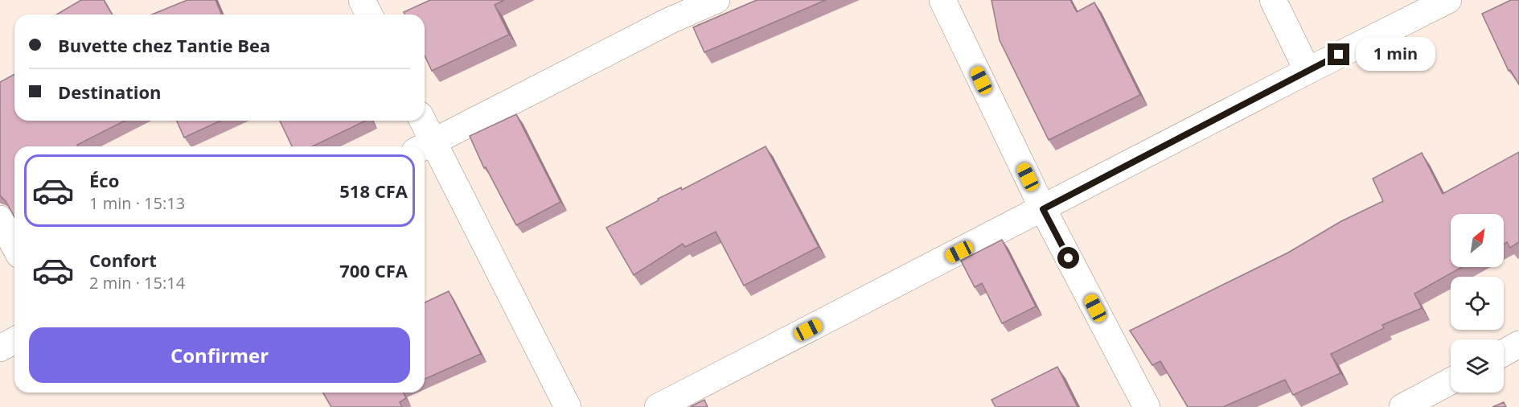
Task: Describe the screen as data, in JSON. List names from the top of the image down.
{
  "north": "top right",
  "page": {
    "banner": ["Buvette chez Tantie Bea", "Destination"],
    "bubble": "1 min",
    "list": [
      {
        "name": "Éco",
        "note": "1 min · 15:13",
        "value": "518 CFA"
      },
      {
        "name": "Confort",
        "note": "2 min · 15:14",
        "value": "700 CFA"
      }
    ],
    "buttons": "Confirmer"
  }
}
